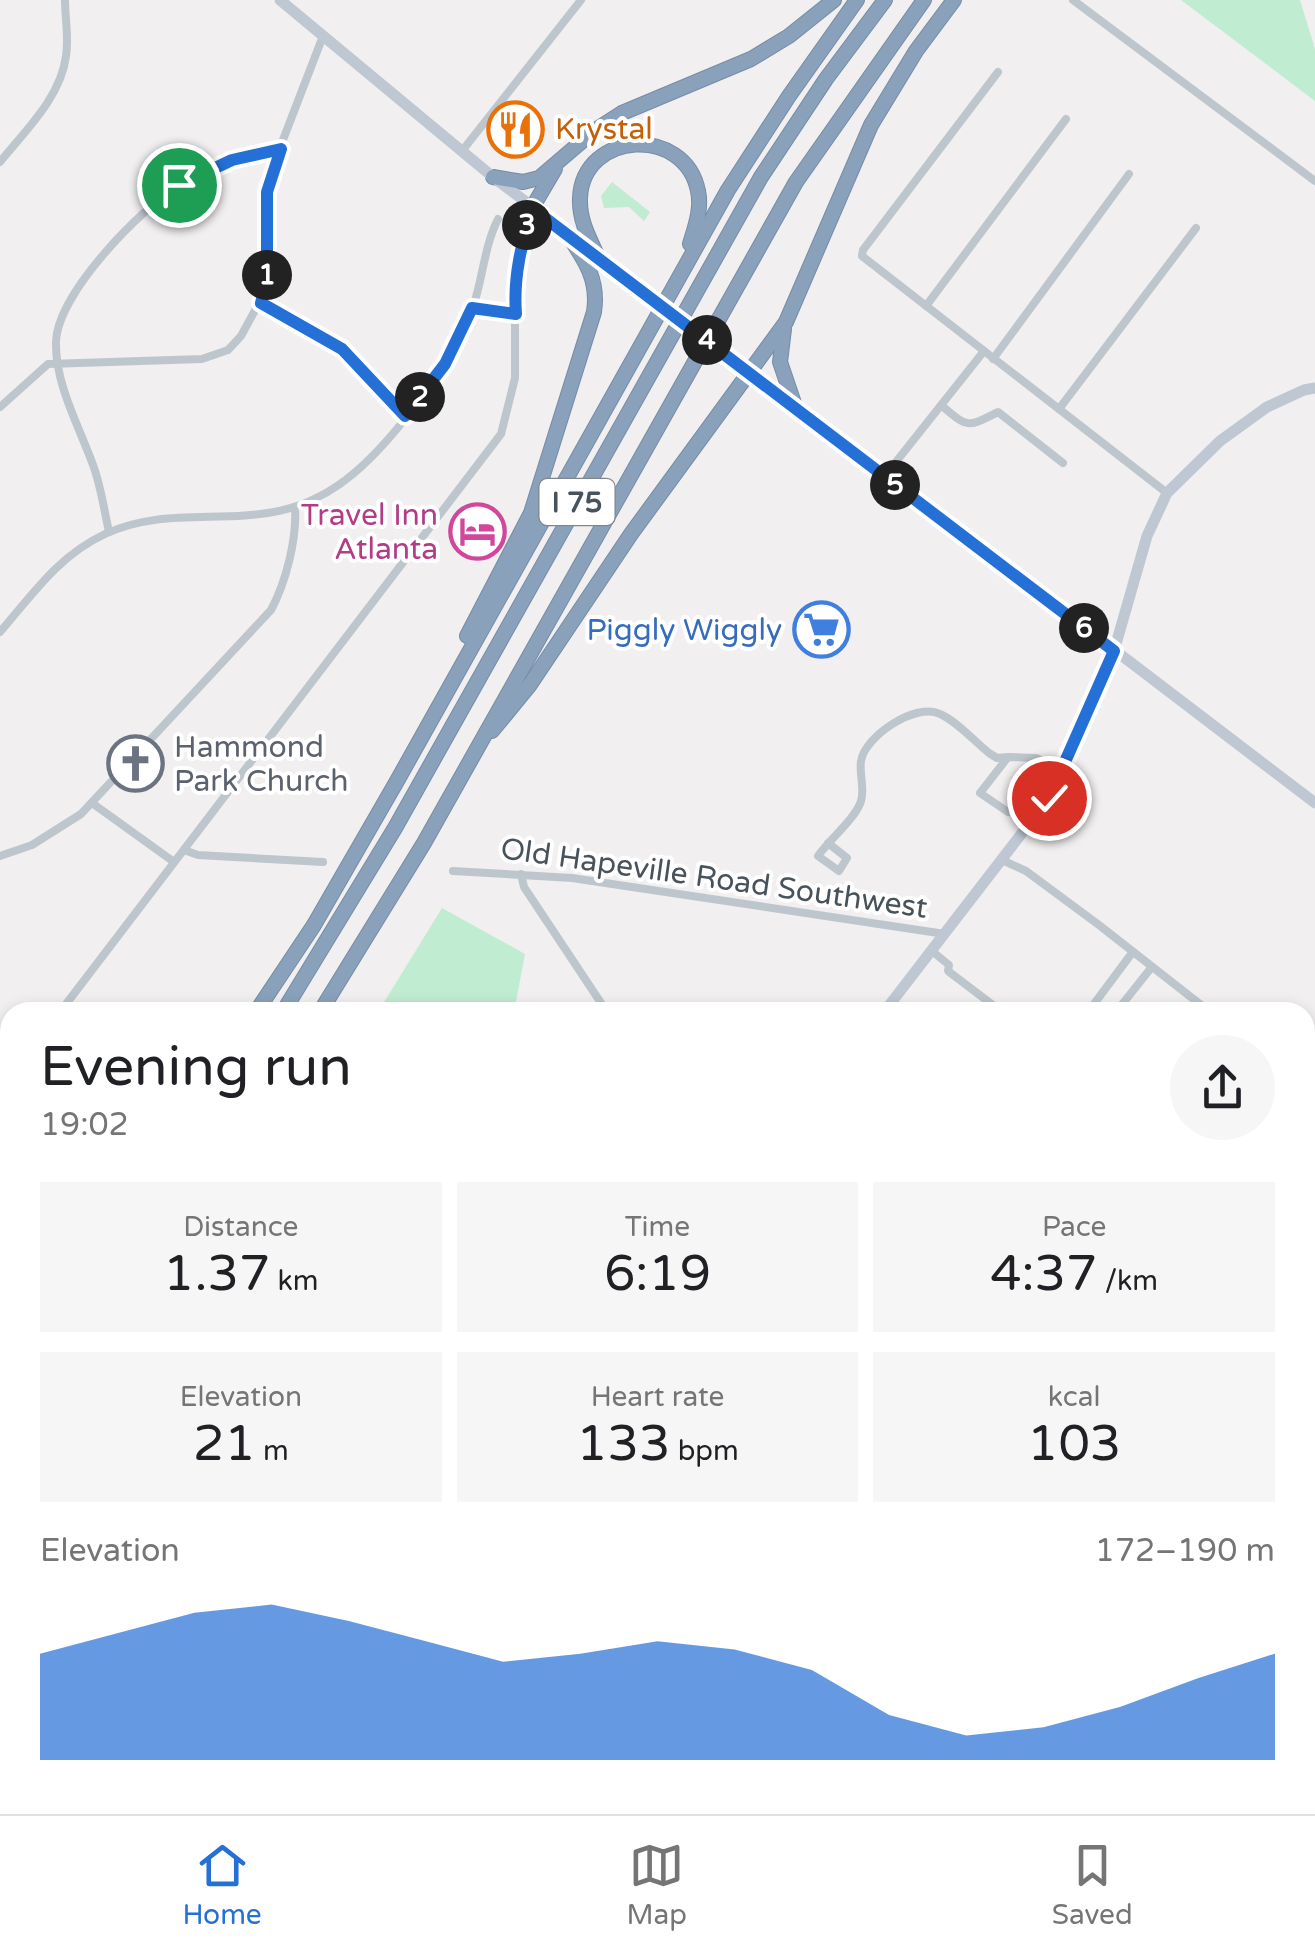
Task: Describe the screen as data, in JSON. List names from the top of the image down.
{
  "streets": {
    "highway": ["I 75"],
    "main road": ["Old Hapeville Road Southwest"]
  },
  "places": {
    "restaurant": ["Krystal"],
    "hotel": ["Travel Inn Atlanta"],
    "supermarket": ["Piggly Wiggly"],
    "church": ["Hammond Park Church"]
  },
  "page": {
    "pins": [
      "3",
      "1",
      "4",
      "2",
      "5",
      "6"
    ],
    "heading": ["Evening run", "19:02"],
    "stats": [
      ["Distance", "1.37 km"],
      ["Time", "6:19"],
      ["Pace", "4:37 /km"],
      ["Elevation", "21 m"],
      ["Heart rate", "133 bpm"],
      ["kcal", "103"]
    ],
    "chart": ["Elevation", "172–190 m"],
    "tabs": ["Home", "Map", "Saved"]
  }
}
